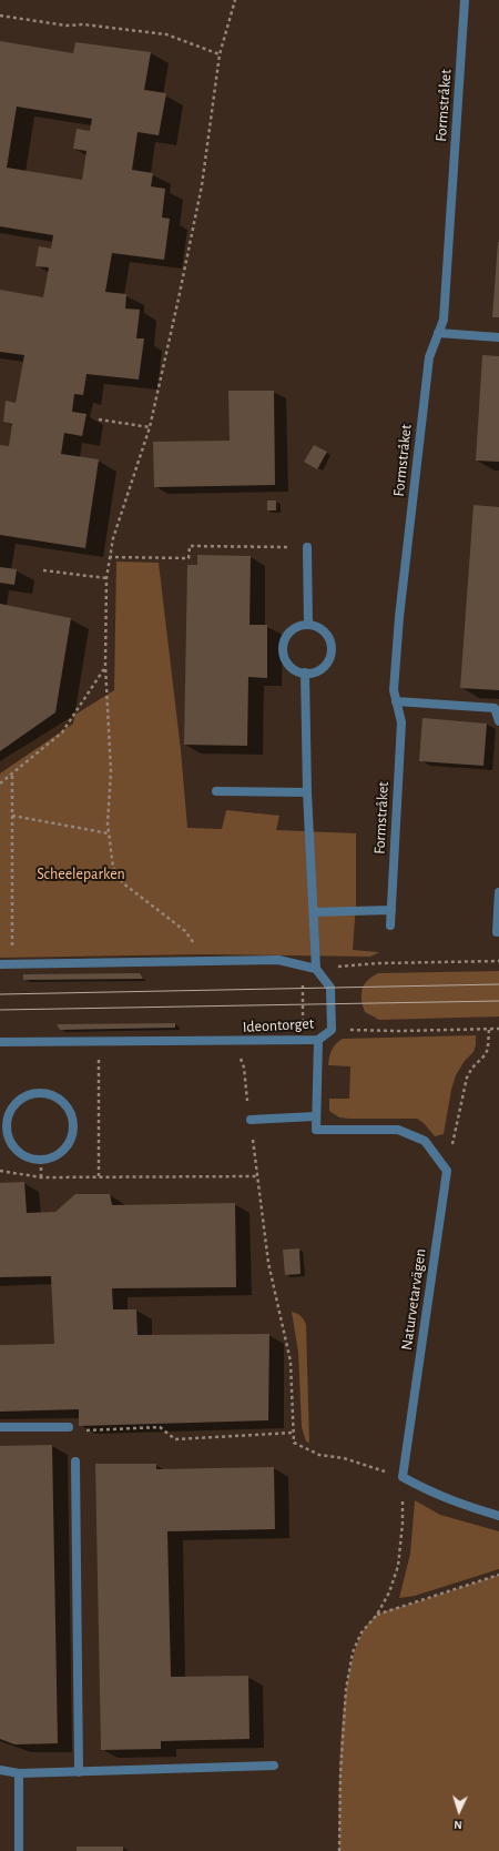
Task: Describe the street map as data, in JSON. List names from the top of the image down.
{
  "streets": {
    "street": ["Formstråket", "Ideontorget", "Naturvetarvägen"]
  },
  "parks": ["Scheeleparken"],
  "north": "bottom"
}
